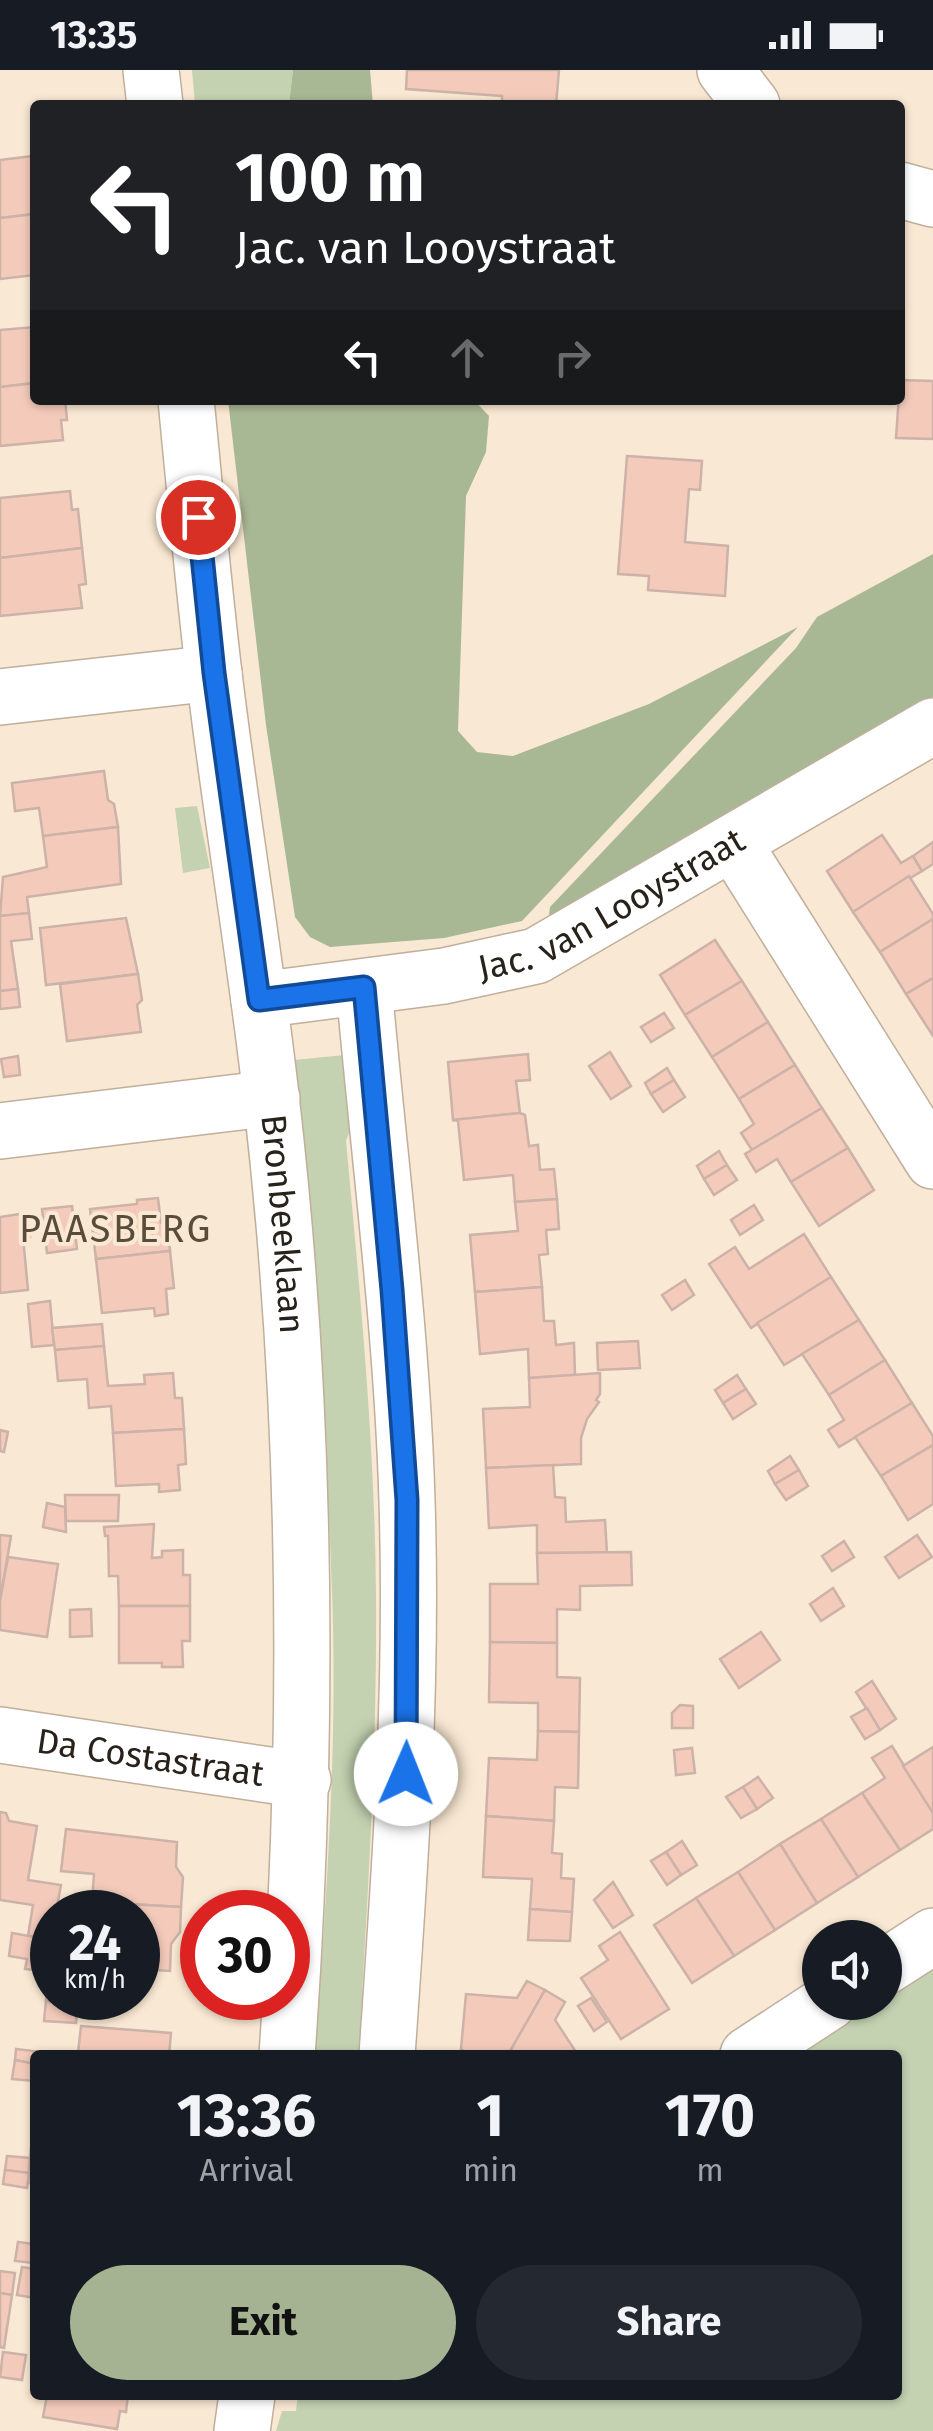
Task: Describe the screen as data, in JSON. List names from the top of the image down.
{
  "streets": {
    "street": ["Jac. van Looystraat", "Bronbeeklaan", "Da Costastraat"]
  },
  "crossings": [
    ["Jac. van Looystraat", "Bronbeeklaan"],
    ["Bronbeeklaan", "Da Costastraat"]
  ],
  "districts": ["PAASBERG"],
  "page": {
    "status": "13:35",
    "turn": ["100 m", "Jac. van Looystraat"],
    "speed": "24 km/h",
    "limit": "30",
    "eta": [
      "13:36",
      "Arrival",
      "1",
      "min",
      "170",
      "m"
    ],
    "buttons": ["Exit", "Share"]
  }
}
